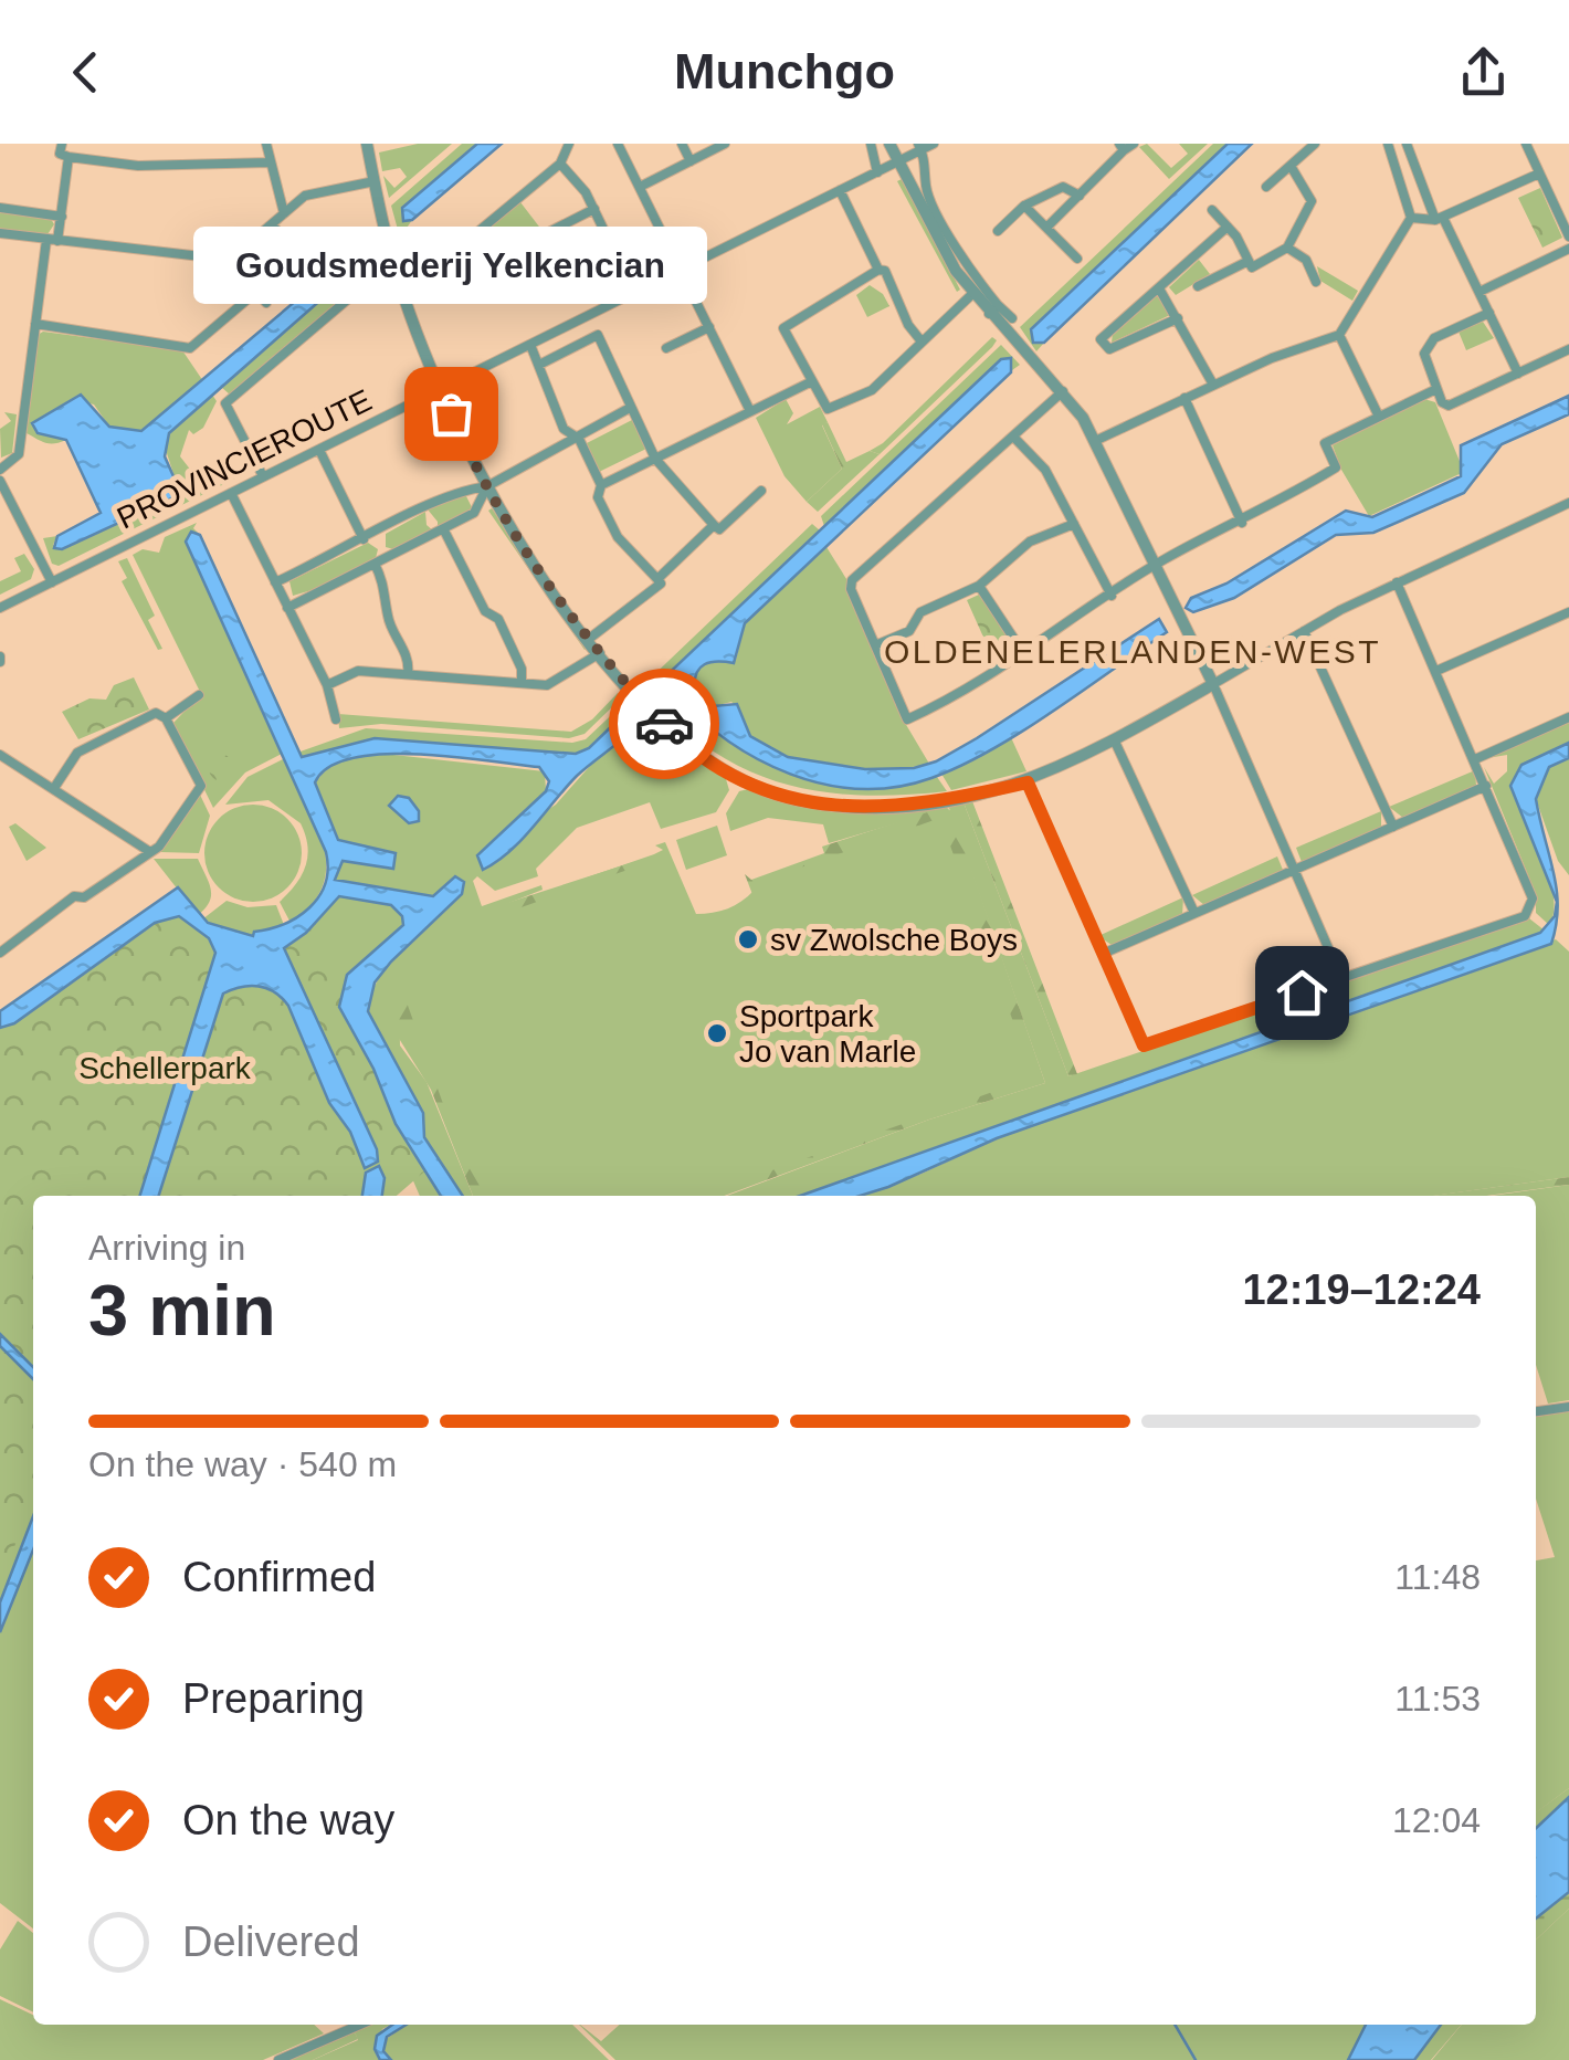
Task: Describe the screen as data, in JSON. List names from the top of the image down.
{
  "streets": {
    "street": ["PROVINCIEROUTE"]
  },
  "districts": ["OLDENELERLANDEN-WEST"],
  "parks": ["Schellerpark"],
  "places": ["Goudsmederij Yelkencian", "sv Zwolsche Boys", "Sportpark Jo van Marle"],
  "page": {
    "header": "Munchgo",
    "bubble": "Goudsmederij Yelkencian",
    "heading": ["3 min", "Arriving in", "12:19–12:24"],
    "bar": "On the way · 540 m",
    "list": [
      ["Confirmed", "11:48"],
      ["Preparing", "11:53"],
      ["On the way", "12:04"],
      "Delivered"
    ]
  }
}
